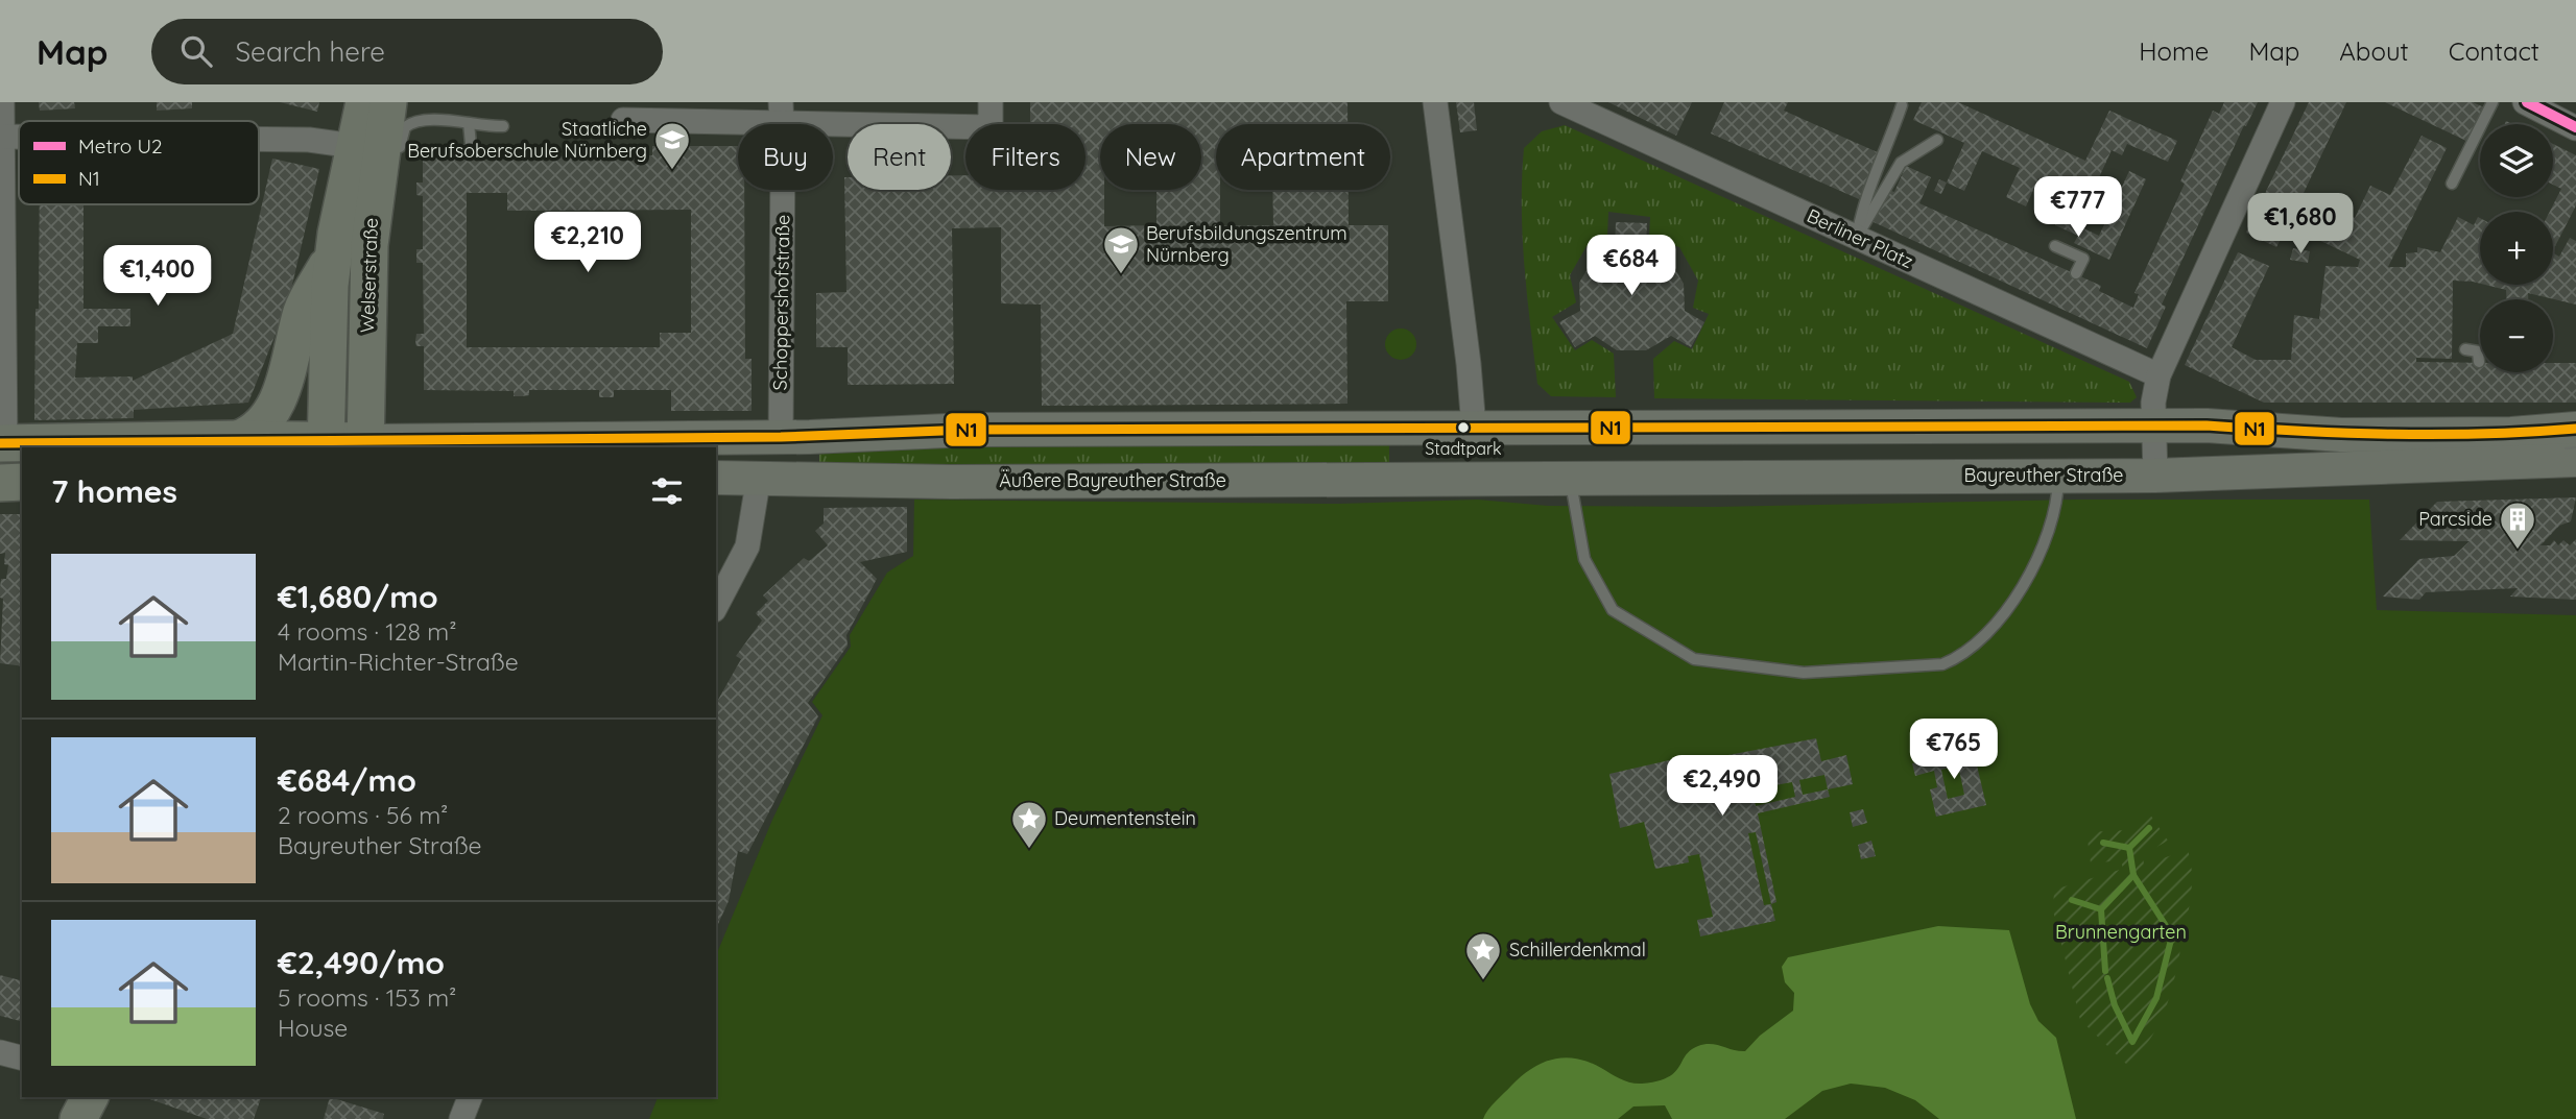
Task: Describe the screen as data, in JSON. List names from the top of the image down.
{
  "streets": {
    "main road": ["Welserstraße", "Bayreuther Straße", "Äußere Bayreuther Straße"],
    "street": ["Berliner Platz", "Schoppershofstraße"]
  },
  "crossings": [
    ["Bayreuther Straße", "Äußere Bayreuther Straße"]
  ],
  "parks": ["Brunnengarten"],
  "places": {
    "school or university": ["Staatliche Berufsoberschule Nürnberg", "Berufsbildungszentrum Nürnberg"],
    "other": ["Stadtpark"],
    "building": ["Parcside"],
    "place": ["Deumentenstein", "Schillerdenkmal"]
  },
  "lines": ["metro line U2", "transit line N1"],
  "legend": ["Metro U2", "N1"],
  "page": {
    "header": "Map",
    "search": "Search here",
    "nav": [
      "Home",
      "Map",
      "About",
      "Contact"
    ],
    "map_buttons": ["+", "−"],
    "chip": [
      "Buy",
      "Rent",
      "Filters",
      "New",
      "Apartment"
    ],
    "price": [
      "€777",
      "€1,680",
      "€2,210",
      "€684",
      "€1,400",
      "€765",
      "€2,490"
    ],
    "heading": "7 homes",
    "list": [
      {
        "name": "€1,680/mo",
        "note": "4 rooms · 128 m² · Martin-Richter-Straße"
      },
      {
        "name": "€684/mo",
        "note": "2 rooms · 56 m² · Bayreuther Straße"
      },
      {
        "name": "€2,490/mo",
        "note": "5 rooms · 153 m² · House"
      }
    ]
  }
}
